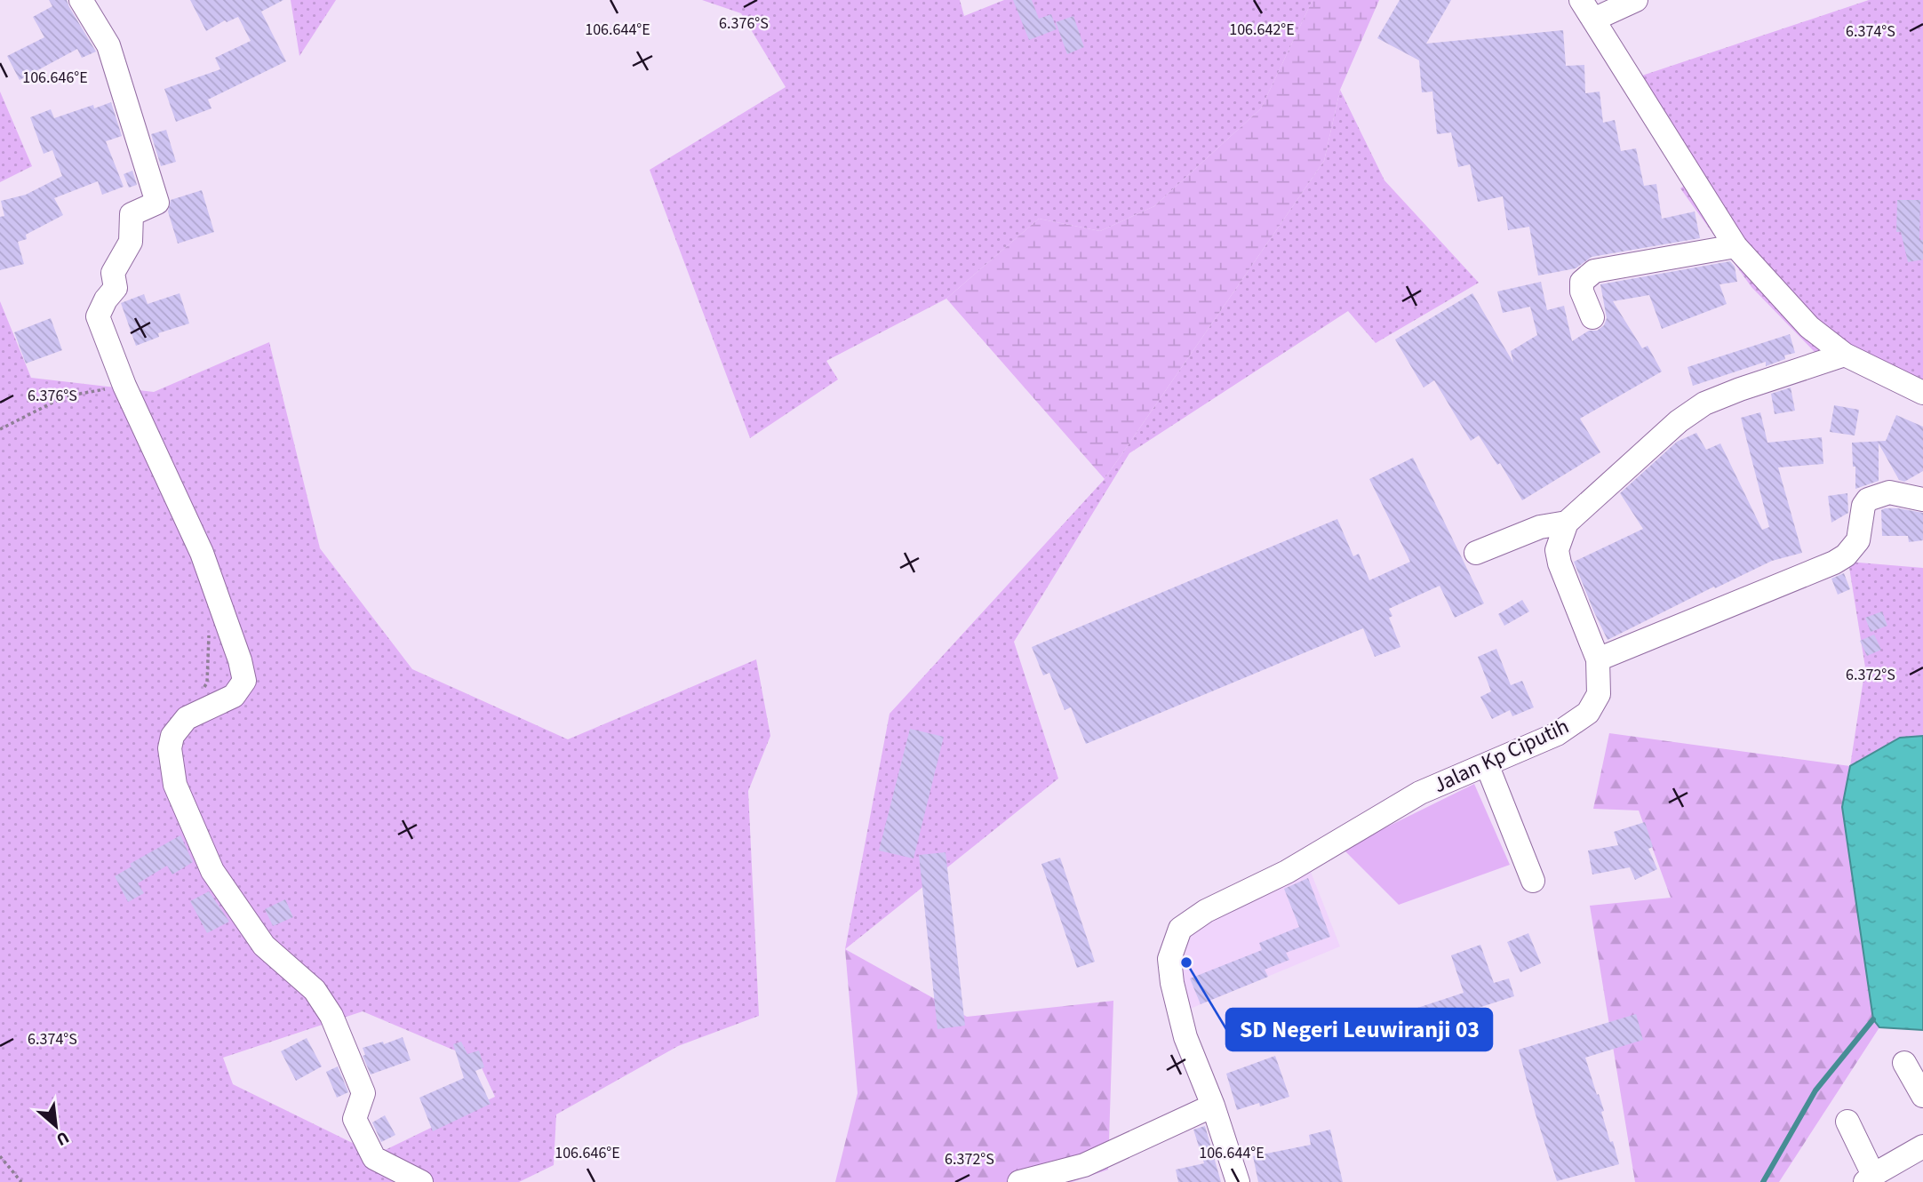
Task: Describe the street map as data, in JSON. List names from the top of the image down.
{
  "streets": {
    "street": ["Jalan Kp Ciputih"]
  },
  "places": ["SD Negeri Leuwiranji 03"],
  "north": "bottom right",
  "coordinates": [
    "6.376°S",
    "106.644°E",
    "106.642°E",
    "6.374°S",
    "106.646°E",
    "6.372°S"
  ]
}
